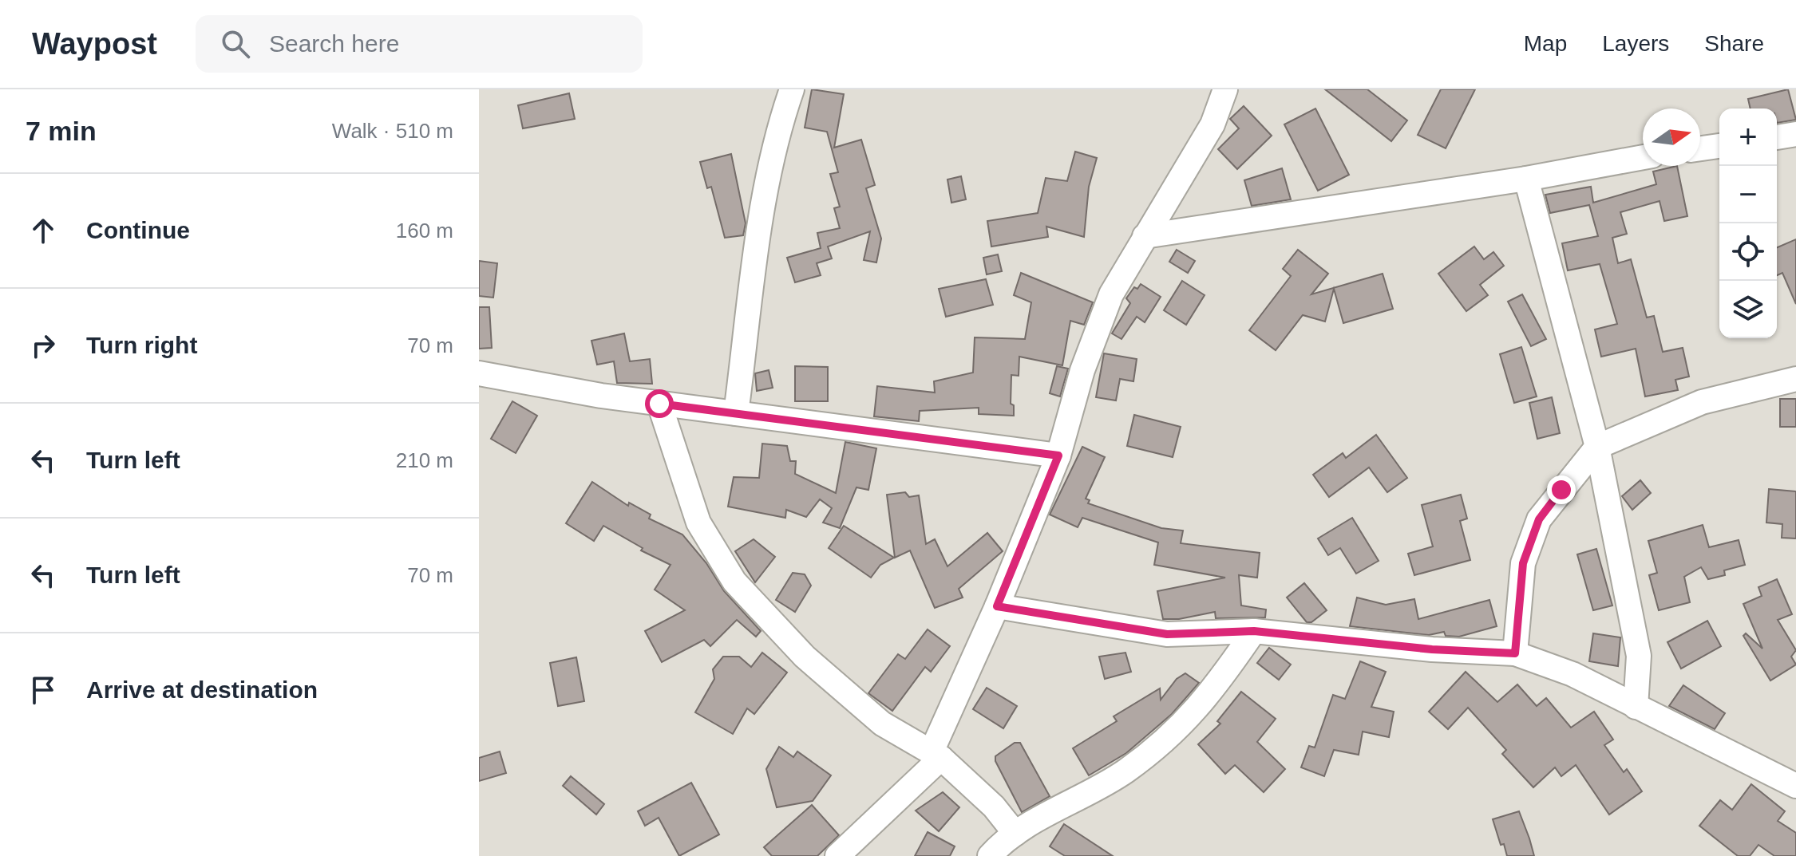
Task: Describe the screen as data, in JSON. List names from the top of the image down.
{
  "north": "right",
  "page": {
    "header": "Waypost",
    "search": "Search here",
    "nav": ["Map", "Layers", "Share"],
    "heading": ["7 min", "Walk · 510 m"],
    "map_buttons": ["+", "−"],
    "list": [
      ["Continue", "160 m"],
      ["Turn right", "70 m"],
      ["Turn left", "210 m"],
      ["Turn left", "70 m"],
      "Arrive at destination"
    ]
  }
}
